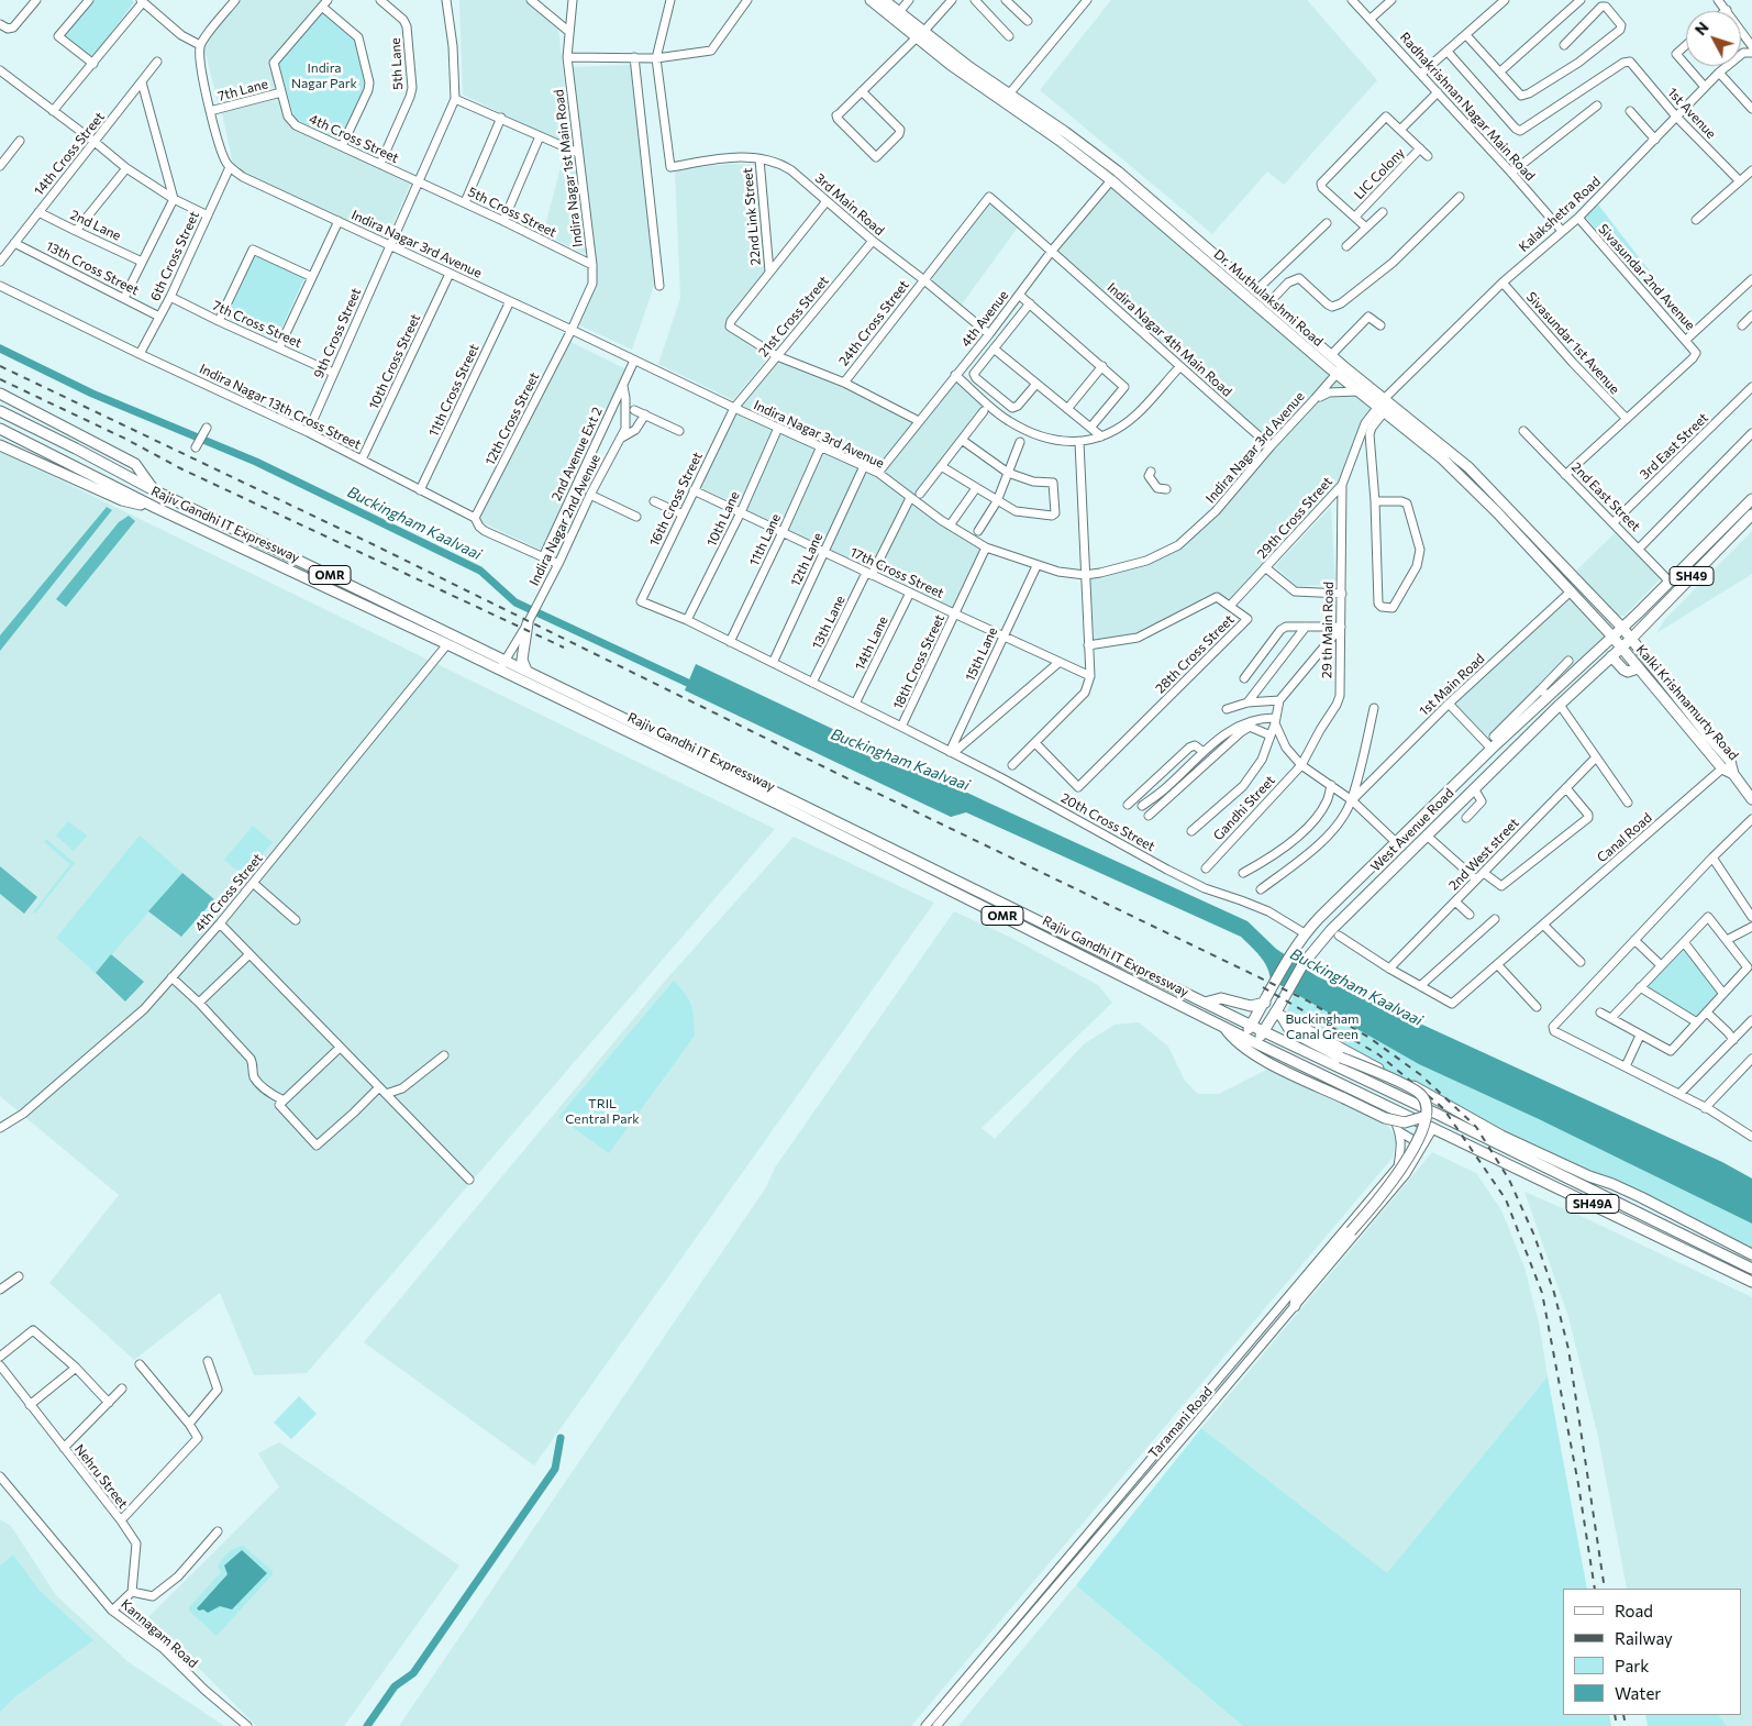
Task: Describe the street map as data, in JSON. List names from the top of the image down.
{
  "streets": {
    "main road": [
      "Dr. Muthulakshmi Road",
      "Rajiv Gandhi IT Expressway",
      "OMR",
      "SH49",
      "Kalki Krishnamurty Road",
      "West Avenue Road",
      "SH49A"
    ],
    "street": [
      "5th Lane",
      "7th Lane",
      "Radhakrishnan Nagar Main Road",
      "1st Avenue",
      "4th Cross Street",
      "14th Cross Street",
      "Indira Nagar 1st Main Road",
      "LIC Colony",
      "3rd Main Road",
      "5th Cross Street",
      "Kalakshetra Road",
      "22nd Link Street",
      "2nd Lane",
      "Indira Nagar 3rd Avenue",
      "6th Cross Street",
      "13th Cross Street",
      "Sivasundar 2nd Avenue",
      "21st Cross Street",
      "4th Avenue",
      "24th Cross Street",
      "7th Cross Street",
      "9th Cross Street",
      "Indira Nagar 4th Main Road",
      "Sivasundar 1st Avenue",
      "10th Cross Street",
      "11th Cross Street",
      "Indira Nagar 13th Cross Street",
      "12th Cross Street",
      "3rd East Street",
      "2nd Avenue Ext 2",
      "2nd East Street",
      "16th Cross Street",
      "29th Cross Street",
      "10th Lane",
      "Indira Nagar 2nd Avenue",
      "11th Lane",
      "12th Lane",
      "17th Cross Street",
      "13th Lane",
      "29 th Main Road",
      "14th Lane",
      "15th Lane",
      "28th Cross Street",
      "18th Cross Street",
      "1st Main Road",
      "Gandhi Street",
      "20th Cross Street",
      "Canal Road",
      "2nd West street",
      "Taramani Road",
      "Nehru Street",
      "Kannagam Road"
    ]
  },
  "crossings": [
    ["5th Lane", "4th Cross Street"],
    ["7th Lane", "4th Cross Street"],
    ["Radhakrishnan Nagar Main Road", "Kalakshetra Road"],
    ["1st Avenue", "Kalakshetra Road"],
    ["4th Cross Street", "5th Cross Street"],
    ["4th Cross Street", "9th Cross Street"],
    ["4th Cross Street", "Rajiv Gandhi IT Expressway"],
    ["14th Cross Street", "2nd Lane"],
    ["14th Cross Street", "13th Cross Street"],
    ["Indira Nagar 1st Main Road", "5th Cross Street"],
    ["Indira Nagar 1st Main Road", "Indira Nagar 3rd Avenue"],
    ["Indira Nagar 1st Main Road", "12th Cross Street"],
    ["3rd Main Road", "22nd Link Street"],
    ["3rd Main Road", "21st Cross Street"],
    ["3rd Main Road", "4th Avenue"],
    ["3rd Main Road", "24th Cross Street"],
    ["3rd Main Road", "Indira Nagar 4th Main Road"],
    ["5th Cross Street", "9th Cross Street"],
    ["Kalakshetra Road", "Sivasundar 2nd Avenue"],
    ["Kalakshetra Road", "Dr. Muthulakshmi Road"],
    ["Kalakshetra Road", "Sivasundar 1st Avenue"],
    ["Indira Nagar 3rd Avenue", "6th Cross Street"],
    ["Indira Nagar 3rd Avenue", "Dr. Muthulakshmi Road"],
    ["Indira Nagar 3rd Avenue", "21st Cross Street"],
    ["Indira Nagar 3rd Avenue", "4th Avenue"],
    ["Indira Nagar 3rd Avenue", "9th Cross Street"],
    ["Indira Nagar 3rd Avenue", "Indira Nagar 4th Main Road"],
    ["Indira Nagar 3rd Avenue", "10th Cross Street"],
    ["Indira Nagar 3rd Avenue", "11th Cross Street"],
    ["Indira Nagar 3rd Avenue", "12th Cross Street"],
    ["Indira Nagar 3rd Avenue", "2nd Avenue Ext 2"],
    ["Indira Nagar 3rd Avenue", "16th Cross Street"],
    ["Indira Nagar 3rd Avenue", "10th Lane"],
    ["Indira Nagar 3rd Avenue", "11th Lane"],
    ["Indira Nagar 3rd Avenue", "12th Lane"],
    ["Indira Nagar 3rd Avenue", "13th Lane"],
    ["Indira Nagar 3rd Avenue", "15th Lane"],
    ["Indira Nagar 3rd Avenue", "18th Cross Street"],
    ["6th Cross Street", "13th Cross Street"],
    ["6th Cross Street", "7th Cross Street"],
    ["6th Cross Street", "Indira Nagar 13th Cross Street"],
    ["Sivasundar 2nd Avenue", "Sivasundar 1st Avenue"],
    ["Dr. Muthulakshmi Road", "4th Avenue"],
    ["Dr. Muthulakshmi Road", "29th Cross Street"],
    ["Dr. Muthulakshmi Road", "SH49"],
    ["Dr. Muthulakshmi Road", "1st Main Road"],
    ["Dr. Muthulakshmi Road", "Kalki Krishnamurty Road"],
    ["Dr. Muthulakshmi Road", "West Avenue Road"],
    ["21st Cross Street", "16th Cross Street"],
    ["4th Avenue", "Indira Nagar 4th Main Road"],
    ["24th Cross Street", "Indira Nagar 4th Main Road"],
    ["7th Cross Street", "9th Cross Street"],
    ["9th Cross Street", "Indira Nagar 13th Cross Street"],
    ["10th Cross Street", "Indira Nagar 13th Cross Street"],
    ["11th Cross Street", "Indira Nagar 13th Cross Street"],
    ["Indira Nagar 13th Cross Street", "12th Cross Street"],
    ["Indira Nagar 13th Cross Street", "2nd Avenue Ext 2"],
    ["Indira Nagar 13th Cross Street", "Indira Nagar 2nd Avenue"],
    ["3rd East Street", "2nd East Street"],
    ["2nd Avenue Ext 2", "Indira Nagar 2nd Avenue"],
    ["2nd East Street", "SH49"],
    ["16th Cross Street", "17th Cross Street"],
    ["16th Cross Street", "20th Cross Street"],
    ["29th Cross Street", "29 th Main Road"],
    ["29th Cross Street", "28th Cross Street"],
    ["10th Lane", "17th Cross Street"],
    ["10th Lane", "20th Cross Street"],
    ["Indira Nagar 2nd Avenue", "Rajiv Gandhi IT Expressway"],
    ["Rajiv Gandhi IT Expressway", "West Avenue Road"],
    ["Rajiv Gandhi IT Expressway", "SH49A"],
    ["Rajiv Gandhi IT Expressway", "Taramani Road"],
    ["11th Lane", "17th Cross Street"],
    ["11th Lane", "20th Cross Street"],
    ["12th Lane", "17th Cross Street"],
    ["12th Lane", "20th Cross Street"],
    ["17th Cross Street", "13th Lane"],
    ["17th Cross Street", "14th Lane"],
    ["17th Cross Street", "15th Lane"],
    ["17th Cross Street", "18th Cross Street"],
    ["SH49", "Kalki Krishnamurty Road"],
    ["SH49", "West Avenue Road"],
    ["13th Lane", "20th Cross Street"],
    ["29 th Main Road", "Gandhi Street"],
    ["14th Lane", "20th Cross Street"],
    ["15th Lane", "20th Cross Street"],
    ["18th Cross Street", "20th Cross Street"],
    ["Kalki Krishnamurty Road", "Canal Road"],
    ["20th Cross Street", "West Avenue Road"],
    ["Canal Road", "2nd West street"],
    ["SH49A", "Taramani Road"]
  ],
  "water": ["Buckingham Kaalvaai"],
  "parks": ["Indira Nagar Park", "Buckingham Canal Green", "TRIL Central Park"],
  "legend": [
    "Road",
    "Railway",
    "Park",
    "Water"
  ],
  "north": "top left"
}
